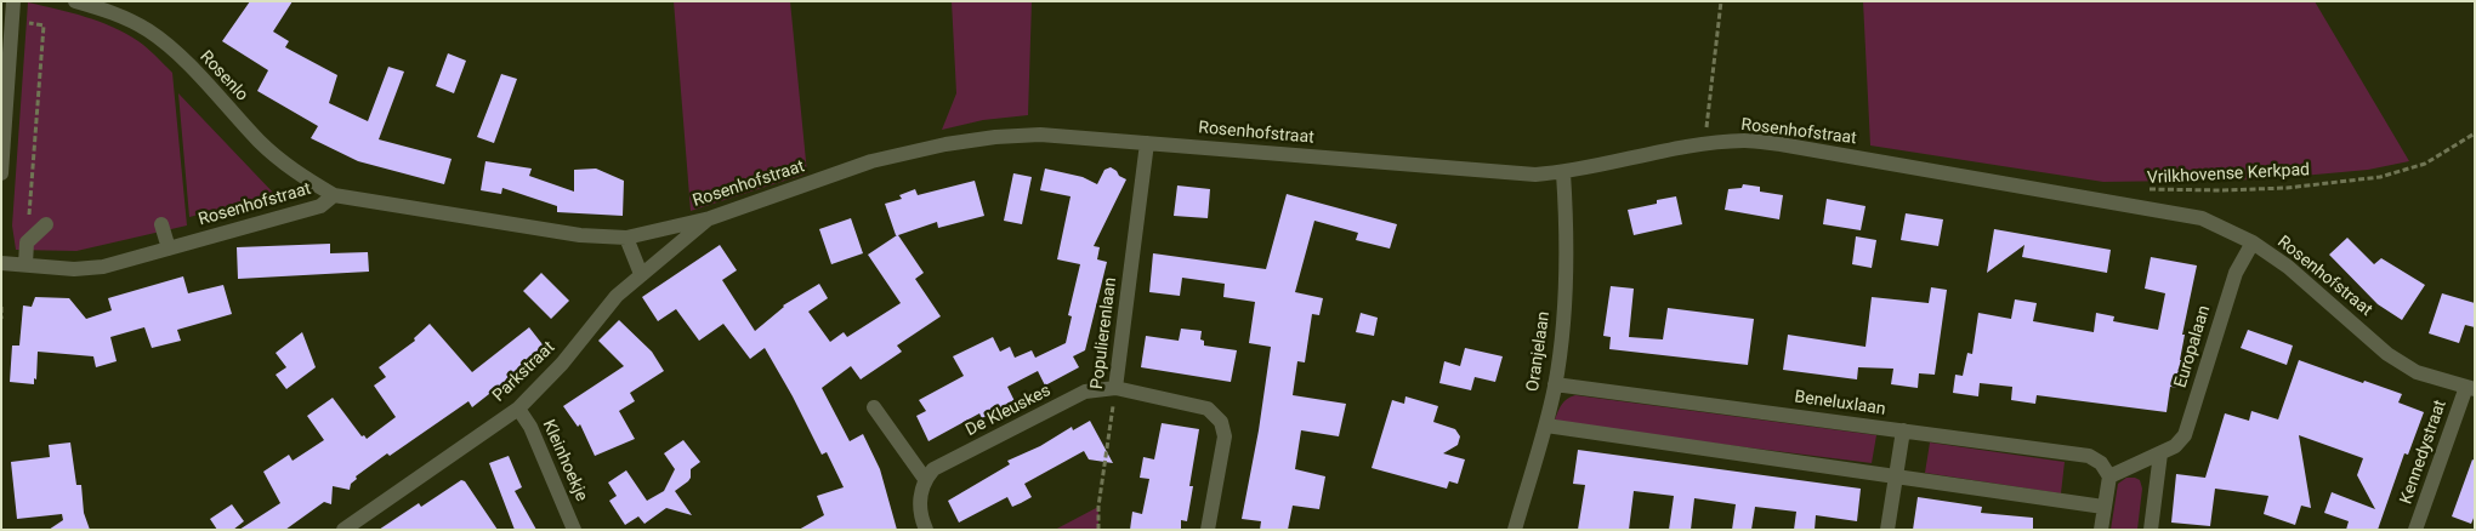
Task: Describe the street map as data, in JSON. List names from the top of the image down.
{
  "streets": {
    "street": [
      "Rosenlo",
      "Rosenhofstraat",
      "Populierenlaan",
      "Europalaan",
      "Oranjelaan",
      "Parkstraat",
      "Beneluxlaan",
      "De Kleuskes",
      "Kennedystraat",
      "Kleinhoekje"
    ],
    "path": ["Vrilkhovense Kerkpad"]
  },
  "crossings": [
    ["Rosenlo", "Rosenhofstraat"],
    ["Rosenhofstraat", "Vrilkhovense Kerkpad"],
    ["Rosenhofstraat", "Populierenlaan"],
    ["Rosenhofstraat", "Europalaan"],
    ["Rosenhofstraat", "Oranjelaan"],
    ["Rosenhofstraat", "Parkstraat"],
    ["Rosenhofstraat", "Kennedystraat"],
    ["Populierenlaan", "De Kleuskes"],
    ["Europalaan", "Beneluxlaan"],
    ["Oranjelaan", "Beneluxlaan"],
    ["Parkstraat", "Kleinhoekje"]
  ]
}
